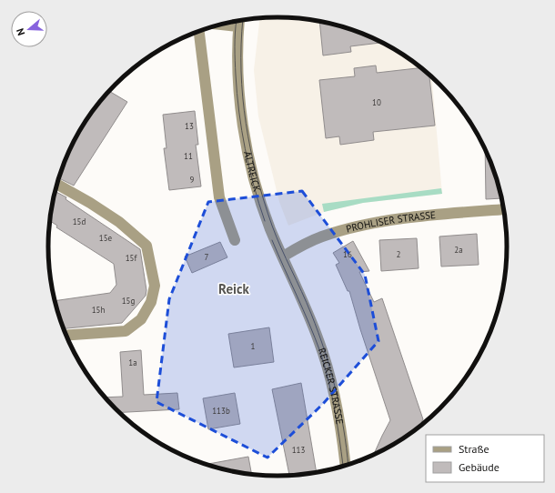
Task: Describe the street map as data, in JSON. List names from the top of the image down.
{
  "streets": {
    "street": ["ALTREICK", "PROHLISER STRASSE", "REICKER STRASSE"]
  },
  "crossings": [
    ["ALTREICK", "PROHLISER STRASSE"],
    ["ALTREICK", "REICKER STRASSE"]
  ],
  "districts": ["Reick"],
  "house_numbers": [
    "10",
    "13",
    "11",
    "9",
    "15d",
    "15e",
    "2a",
    "16",
    "2",
    "7",
    "15f",
    "15g",
    "15h",
    "1",
    "1a",
    "113b",
    "113"
  ],
  "legend": ["Straße", "Gebäude"],
  "north": "left"
}
